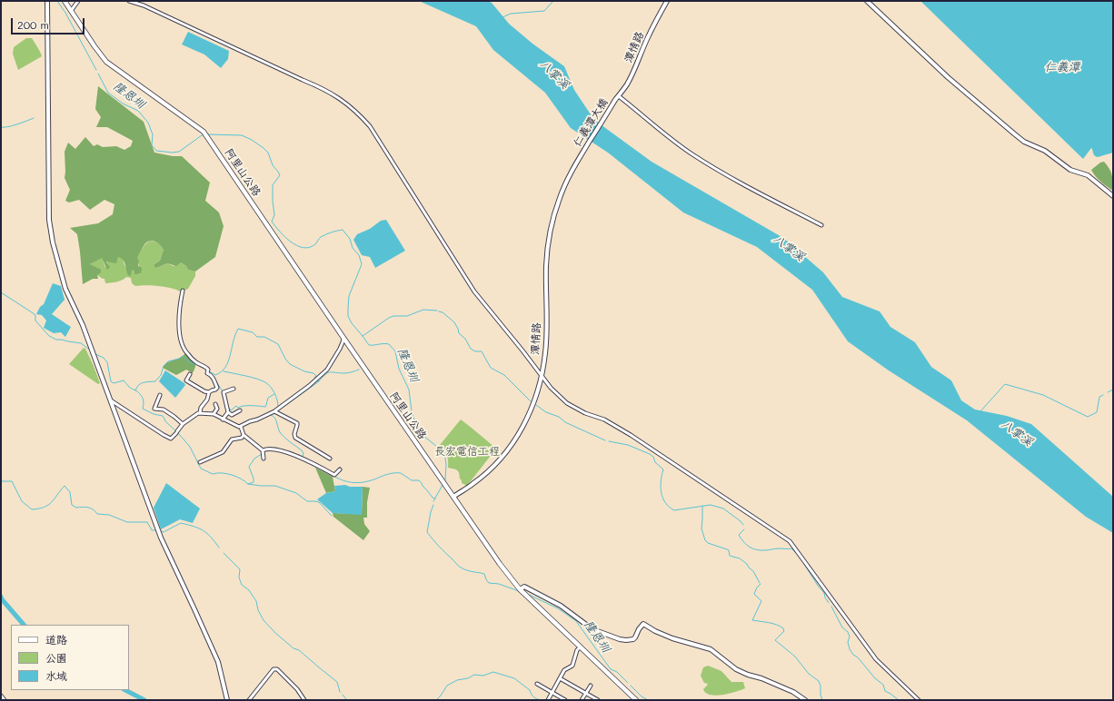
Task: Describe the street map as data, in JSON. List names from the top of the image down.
{
  "streets": {
    "main road": ["阿里山公路"],
    "street": ["潭情路", "仁義潭大橋"]
  },
  "crossings": [
    ["潭情路", "仁義潭大橋"],
    ["潭情路", "阿里山公路"]
  ],
  "water": ["仁義潭", "八掌溪", "隆恩圳"],
  "parks": ["長宏電信工程"],
  "legend": ["道路", "公園", "水域"],
  "scale_bar": "200 m"
}
